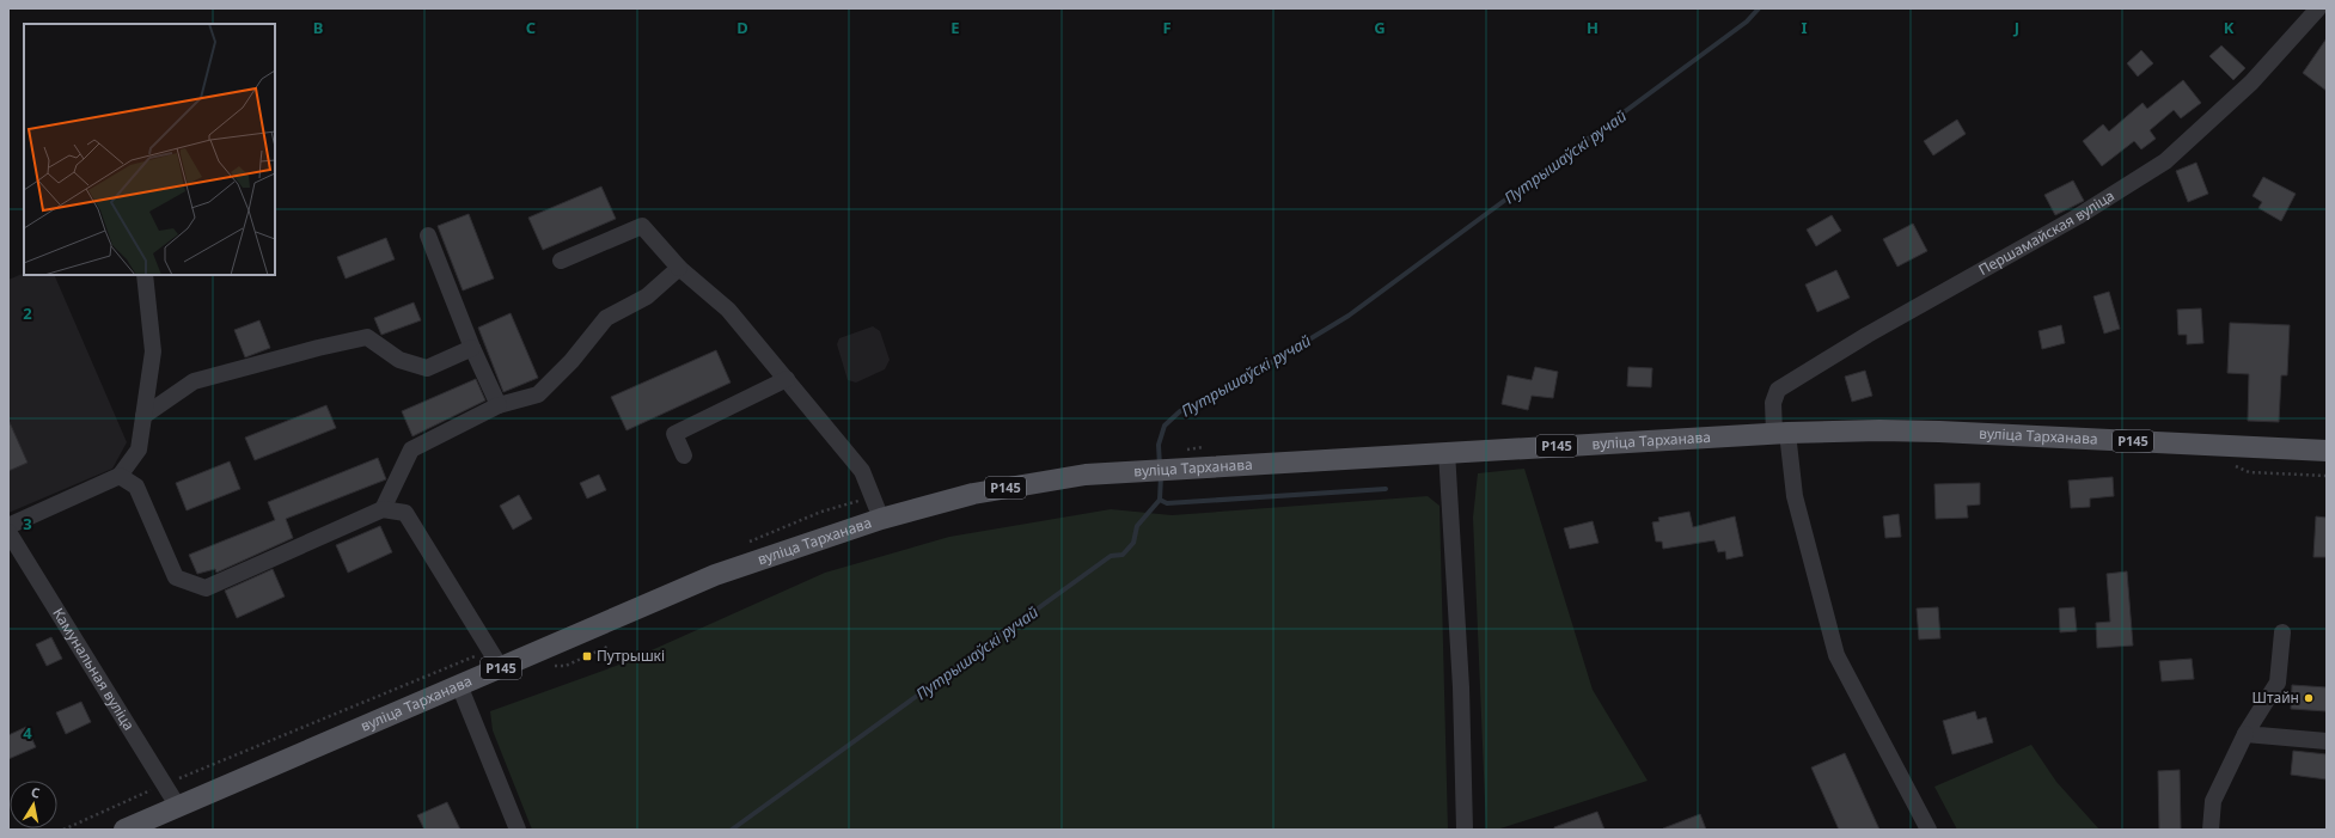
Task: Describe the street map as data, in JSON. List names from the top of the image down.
{
  "streets": {
    "main road": ["вуліца Тарханава", "Р145"],
    "street": ["Першамайская вуліца", "Камунальная вуліца"]
  },
  "crossings": [
    ["Першамайская вуліца", "вуліца Тарханава"],
    ["вуліца Тарханава", "Камунальная вуліца"]
  ],
  "water": ["Путрышаўскі ручай"],
  "places": {
    "transit": ["Путрышкі"],
    "other": ["Штайн"]
  },
  "north": "top",
  "grid": {
    "columns": [
      "B",
      "C",
      "D",
      "E",
      "F",
      "G",
      "H",
      "I",
      "J",
      "K"
    ],
    "rows": ["2", "3", "4"]
  }
}
